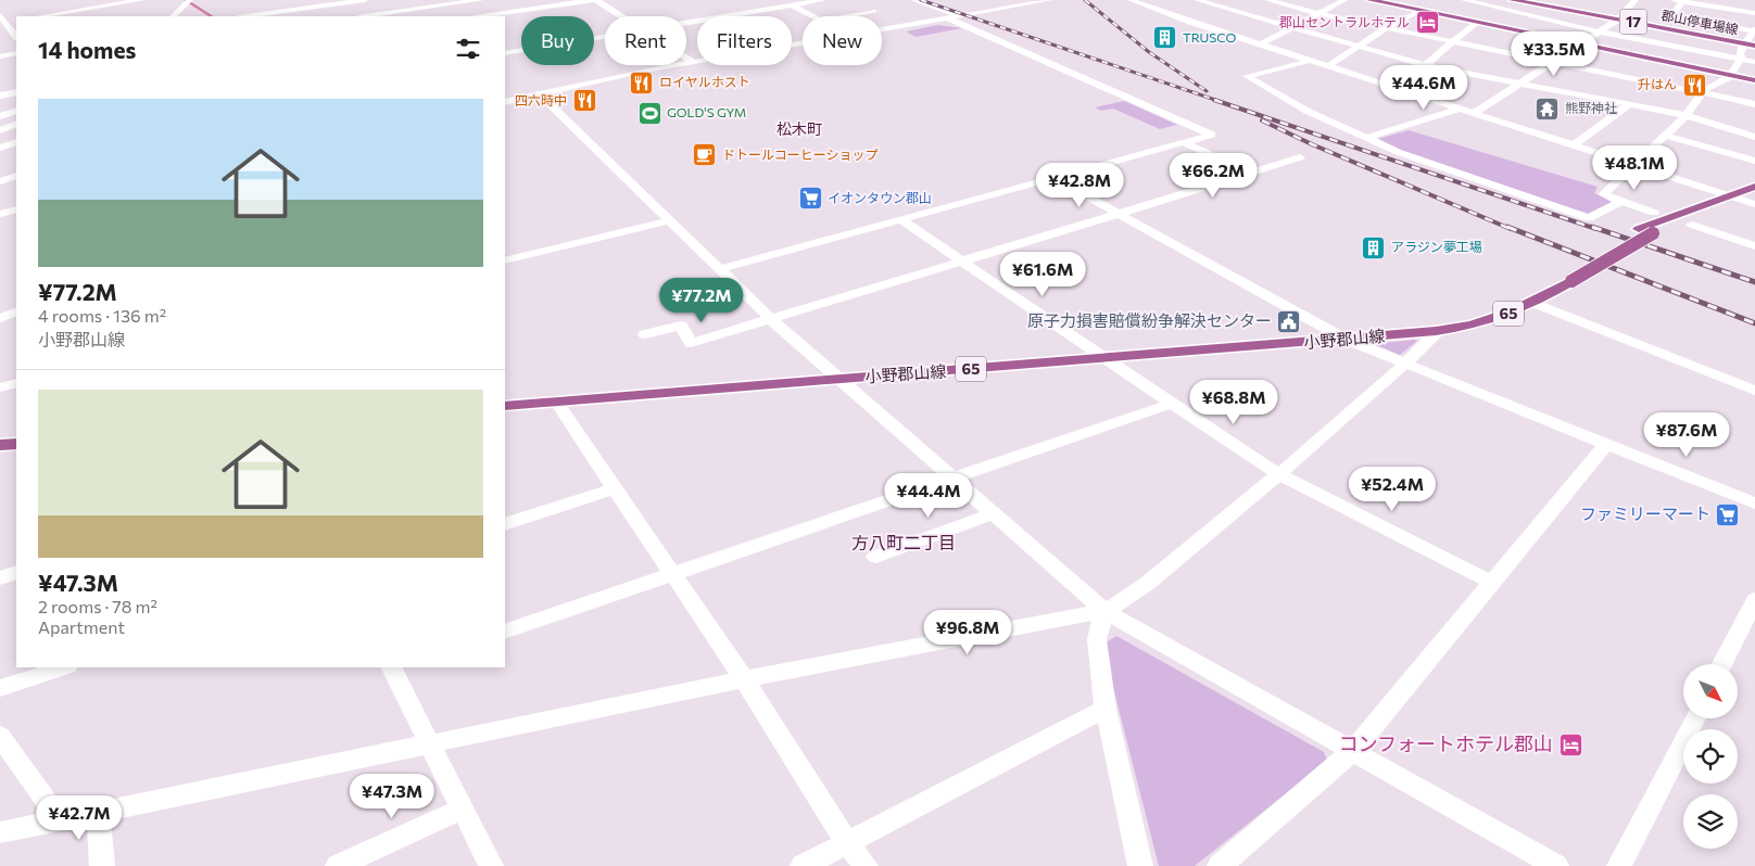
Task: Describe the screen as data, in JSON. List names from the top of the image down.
{
  "streets": {
    "main road": [
      "17",
      "郡山停車場線",
      "65",
      "小野郡山線"
    ]
  },
  "districts": ["松木町", "方八町二丁目"],
  "places": {
    "hotel": ["郡山セントラルホテル", "コンフォートホテル郡山"],
    "building": ["TRUSCO", "アラジン夢工場"],
    "restaurant": ["ロイヤルホスト", "升はん", "四六時中"],
    "temple": ["熊野神社"],
    "sports": ["GOLD'S GYM"],
    "cafe": ["ドトールコーヒーショップ"],
    "supermarket": ["イオンタウン郡山", "ファミリーマート"],
    "public building": ["原子力損害賠償紛争解決センター"]
  },
  "north": "bottom right",
  "page": {
    "chip": [
      "Buy",
      "Rent",
      "Filters",
      "New"
    ],
    "heading": "14 homes",
    "price": [
      "¥33.5M",
      "¥44.6M",
      "¥48.1M",
      "¥66.2M",
      "¥42.8M",
      "¥61.6M",
      "¥77.2M",
      "¥68.8M",
      "¥87.6M",
      "¥52.4M",
      "¥44.4M",
      "¥96.8M",
      "¥47.3M",
      "¥42.7M"
    ],
    "list": [
      {
        "name": "¥77.2M",
        "note": "4 rooms · 136 m² · 小野郡山線"
      },
      {
        "name": "¥47.3M",
        "note": "2 rooms · 78 m² · Apartment"
      }
    ]
  }
}
